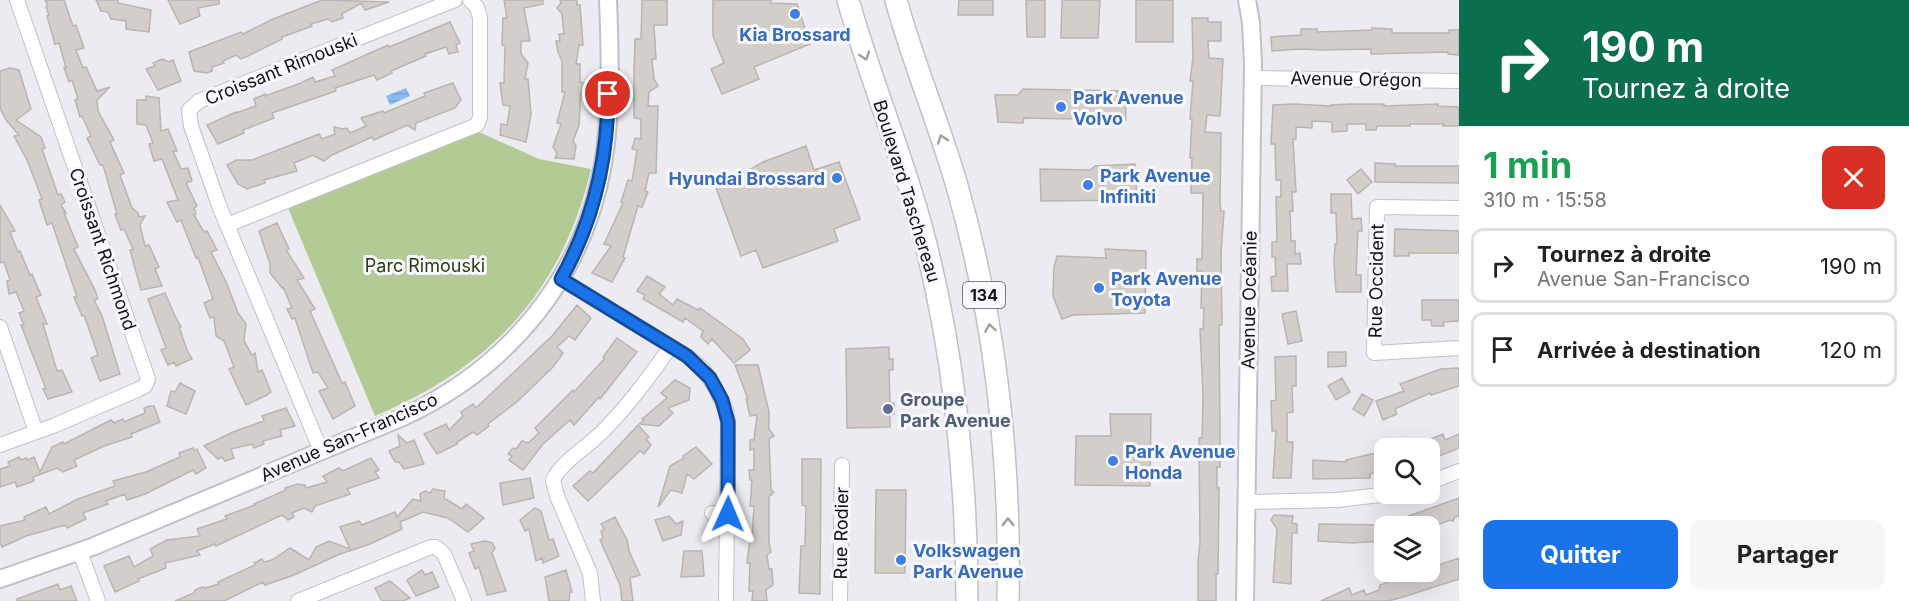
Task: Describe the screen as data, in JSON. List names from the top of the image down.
{
  "streets": {
    "main road": ["Boulevard Taschereau", "134"],
    "street": [
      "Croissant Rimouski",
      "Avenue Orégon",
      "Croissant Richmond",
      "Rue Occident",
      "Avenue Océanie",
      "Avenue San-Francisco",
      "Rue Rodier"
    ]
  },
  "crossings": [
    ["Croissant Rimouski", "Avenue San-Francisco"],
    ["Avenue Orégon", "Avenue Océanie"]
  ],
  "parks": ["Parc Rimouski"],
  "places": [
    "Kia Brossard",
    "Park Avenue Volvo",
    "Hyundai Brossard",
    "Park Avenue Infiniti",
    "Park Avenue Toyota",
    "Groupe Park Avenue",
    "Park Avenue Honda",
    "Volkswagen Park Avenue"
  ],
  "page": {
    "turn": ["190 m", "Tournez à droite"],
    "heading": ["1 min", "310 m · 15:58"],
    "list": [
      {
        "name": "Tournez à droite",
        "note": "Avenue San-Francisco",
        "value": "190 m"
      },
      {
        "name": "Arrivée à destination",
        "value": "120 m"
      }
    ],
    "buttons": ["Quitter", "Partager"]
  }
}
